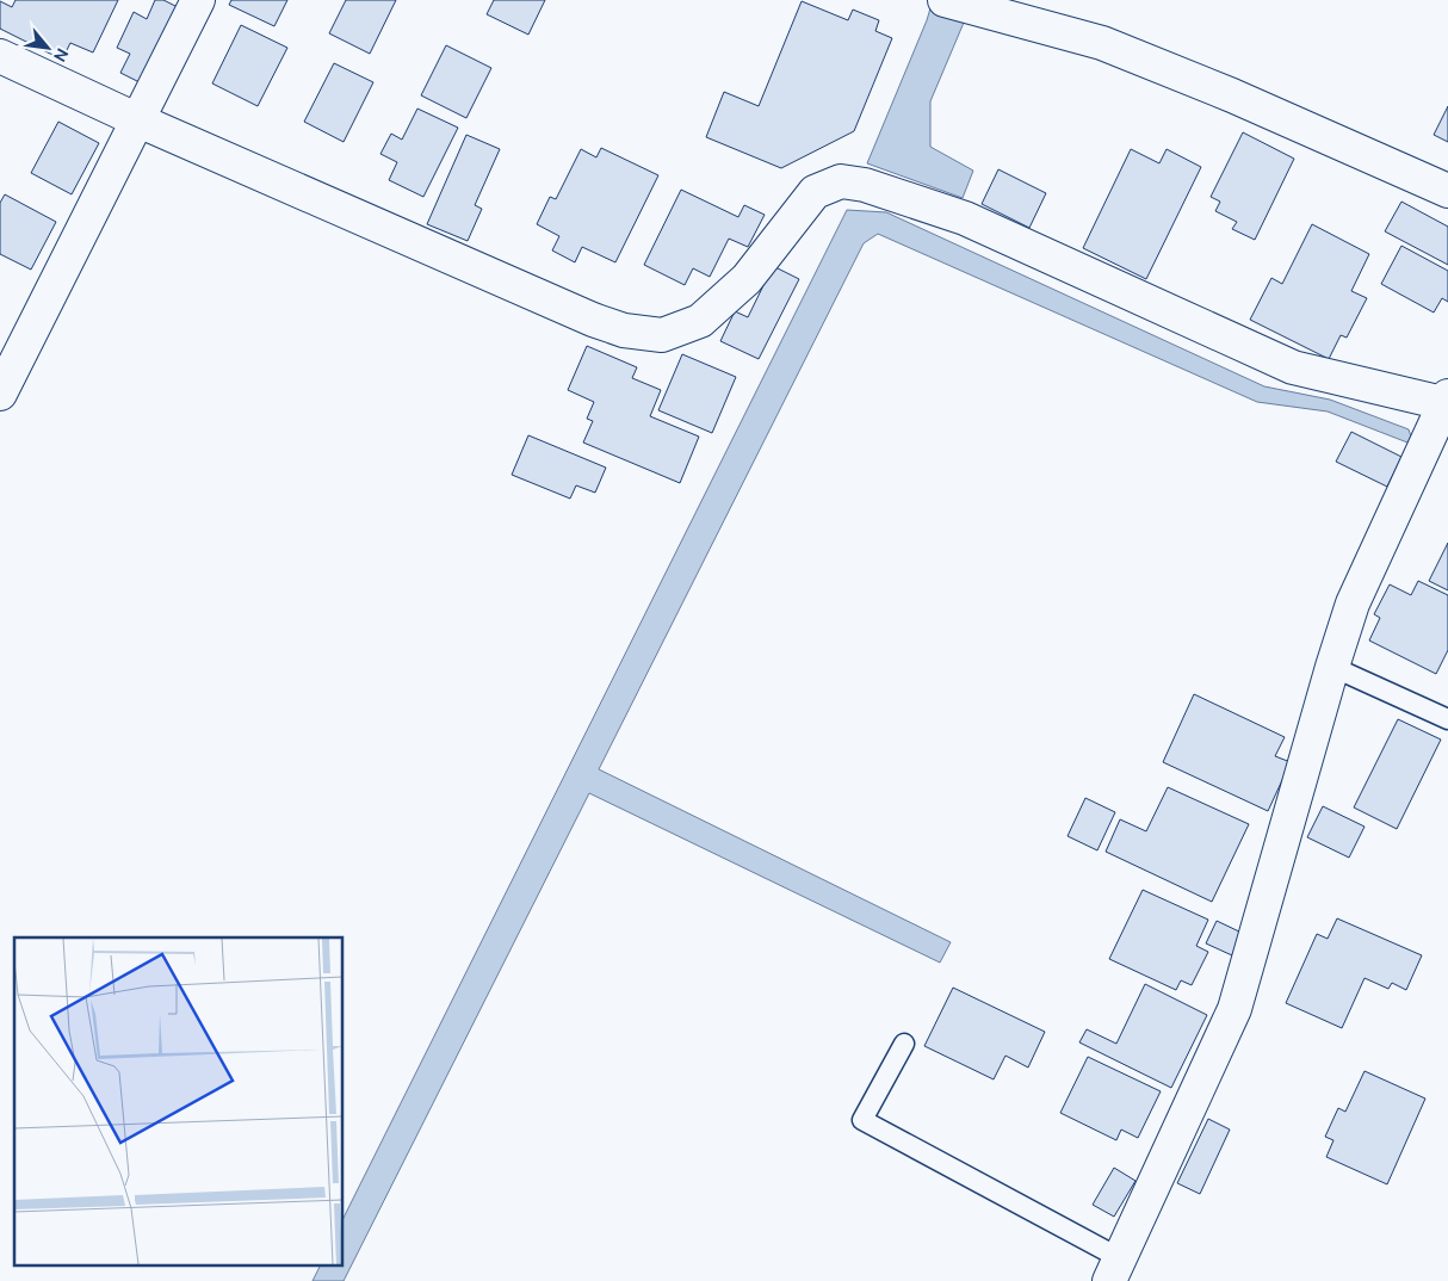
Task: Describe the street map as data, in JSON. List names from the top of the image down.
{
  "north": "bottom right"
}
